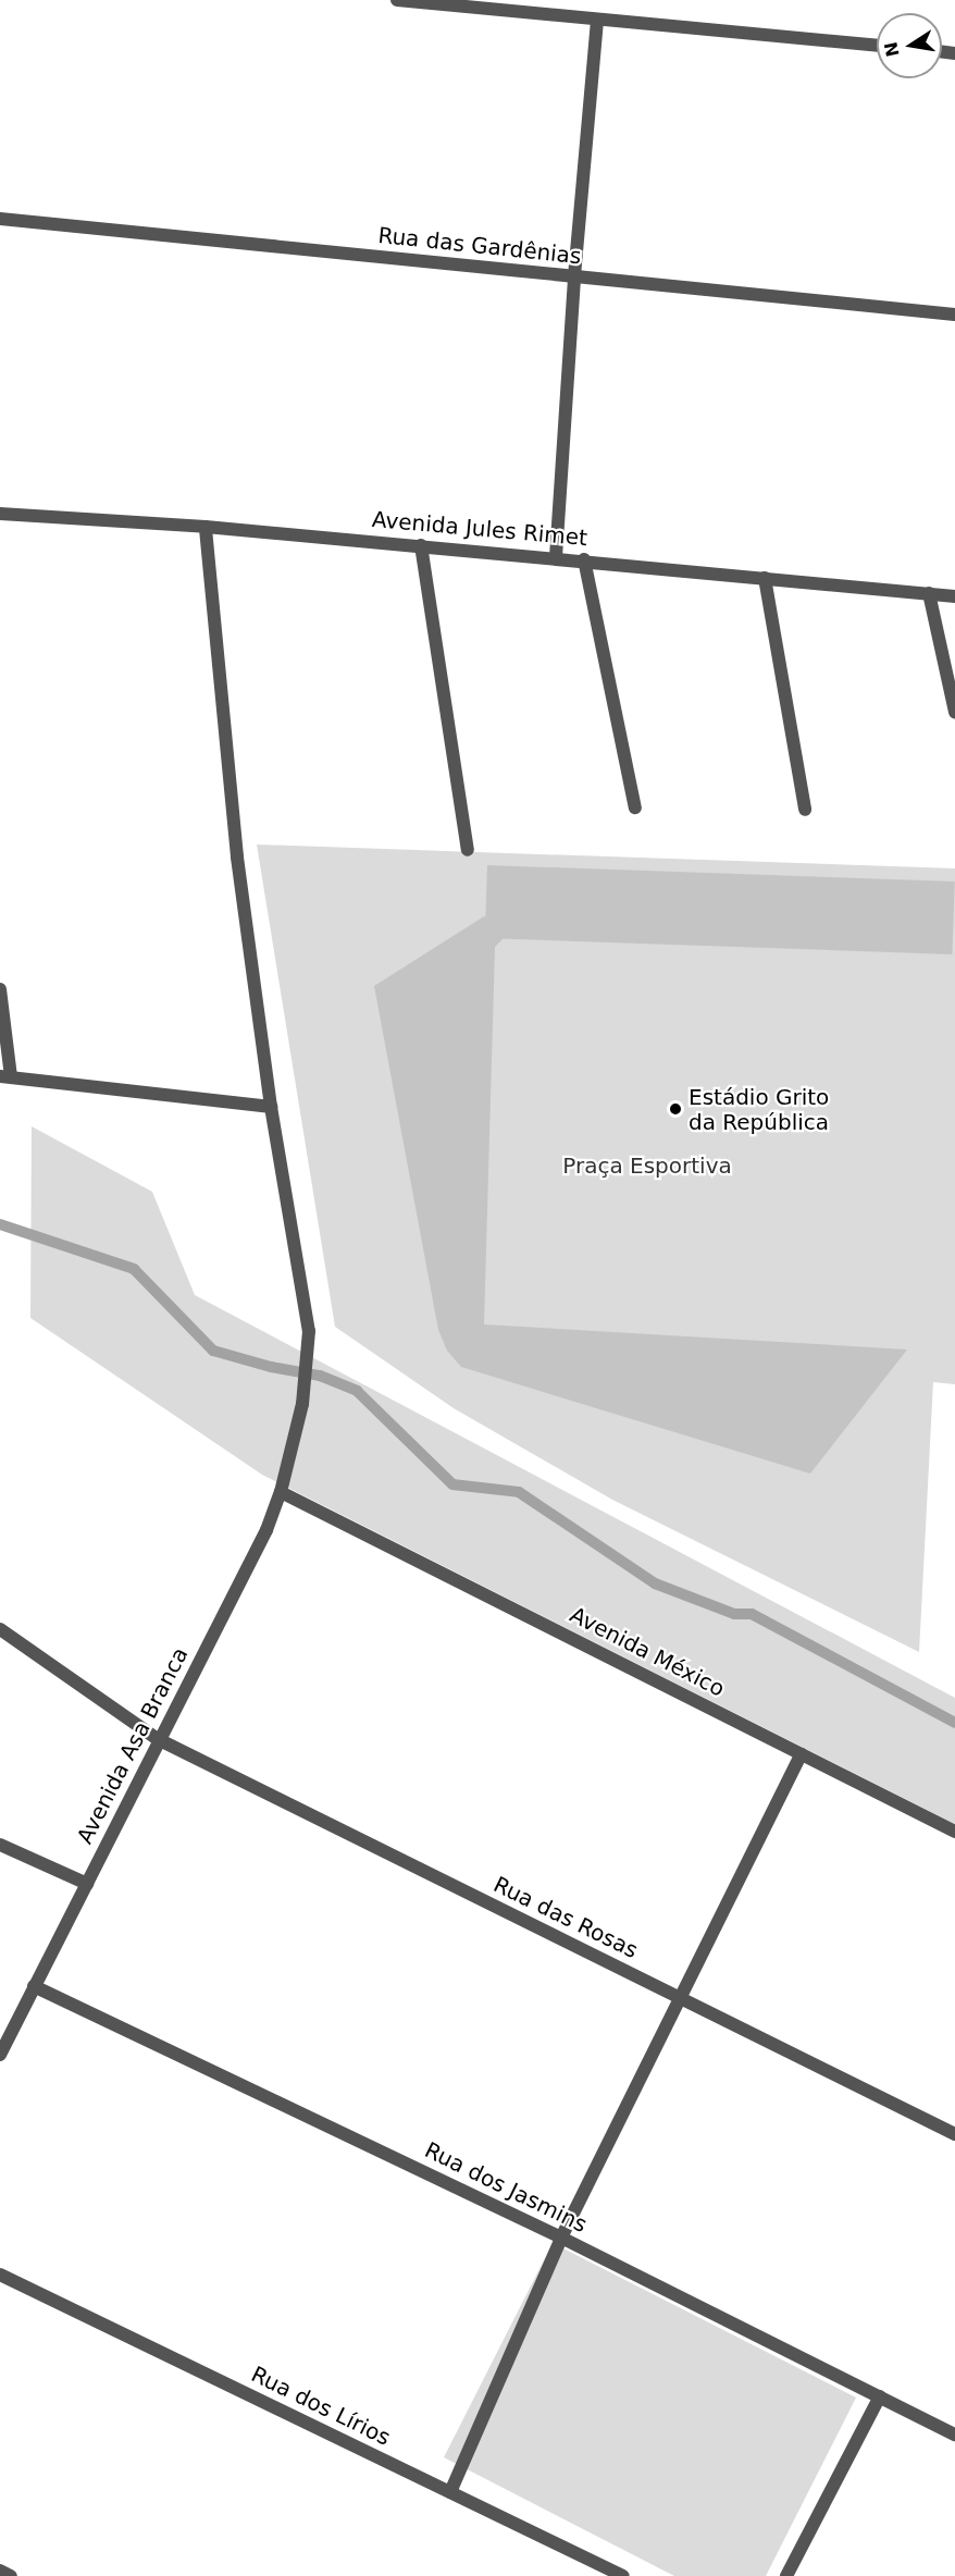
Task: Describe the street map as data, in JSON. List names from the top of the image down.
{
  "streets": {
    "street": [
      "Rua das Gardênias",
      "Avenida Jules Rimet",
      "Avenida México",
      "Avenida Asa Branca",
      "Rua das Rosas",
      "Rua dos Jasmins",
      "Rua dos Lírios"
    ]
  },
  "crossings": [
    ["Avenida Jules Rimet", "Avenida Asa Branca"],
    ["Avenida México", "Avenida Asa Branca"],
    ["Avenida Asa Branca", "Rua das Rosas"],
    ["Avenida Asa Branca", "Rua dos Jasmins"]
  ],
  "parks": ["Praça Esportiva"],
  "places": ["Estádio Grito da República"],
  "north": "left"
}
